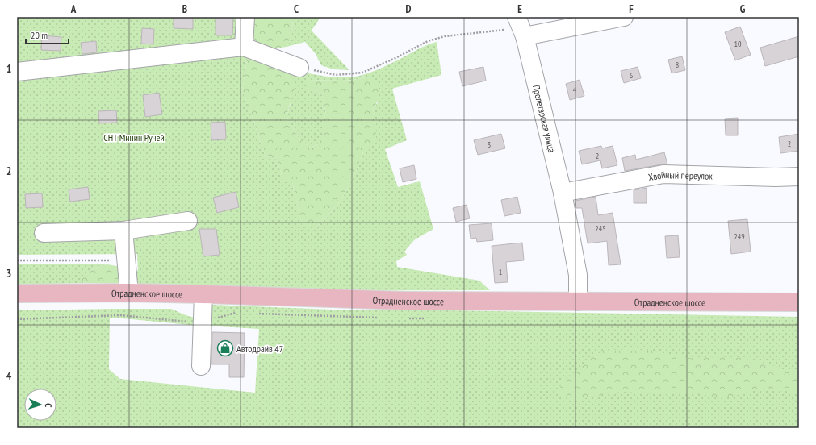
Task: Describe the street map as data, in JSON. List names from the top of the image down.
{
  "streets": {
    "main road": ["Отрадненское шоссе"],
    "street": ["Пролетарская улица", "Хвойный переулок"]
  },
  "crossings": [
    ["Пролетарская улица", "Хвойный переулок"],
    ["Пролетарская улица", "Отрадненское шоссе"]
  ],
  "parks": ["СНТ Минин Ручей"],
  "places": {
    "shop": ["Автодрайв 47"]
  },
  "house_numbers": [
    "10",
    "8",
    "6",
    "4",
    "2",
    "3",
    "2",
    "245",
    "249",
    "1"
  ],
  "scale_bar": "20 m",
  "north": "right",
  "grid": {
    "columns": [
      "A",
      "B",
      "C",
      "D",
      "E",
      "F",
      "G"
    ],
    "rows": [
      "1",
      "2",
      "3",
      "4"
    ]
  }
}
